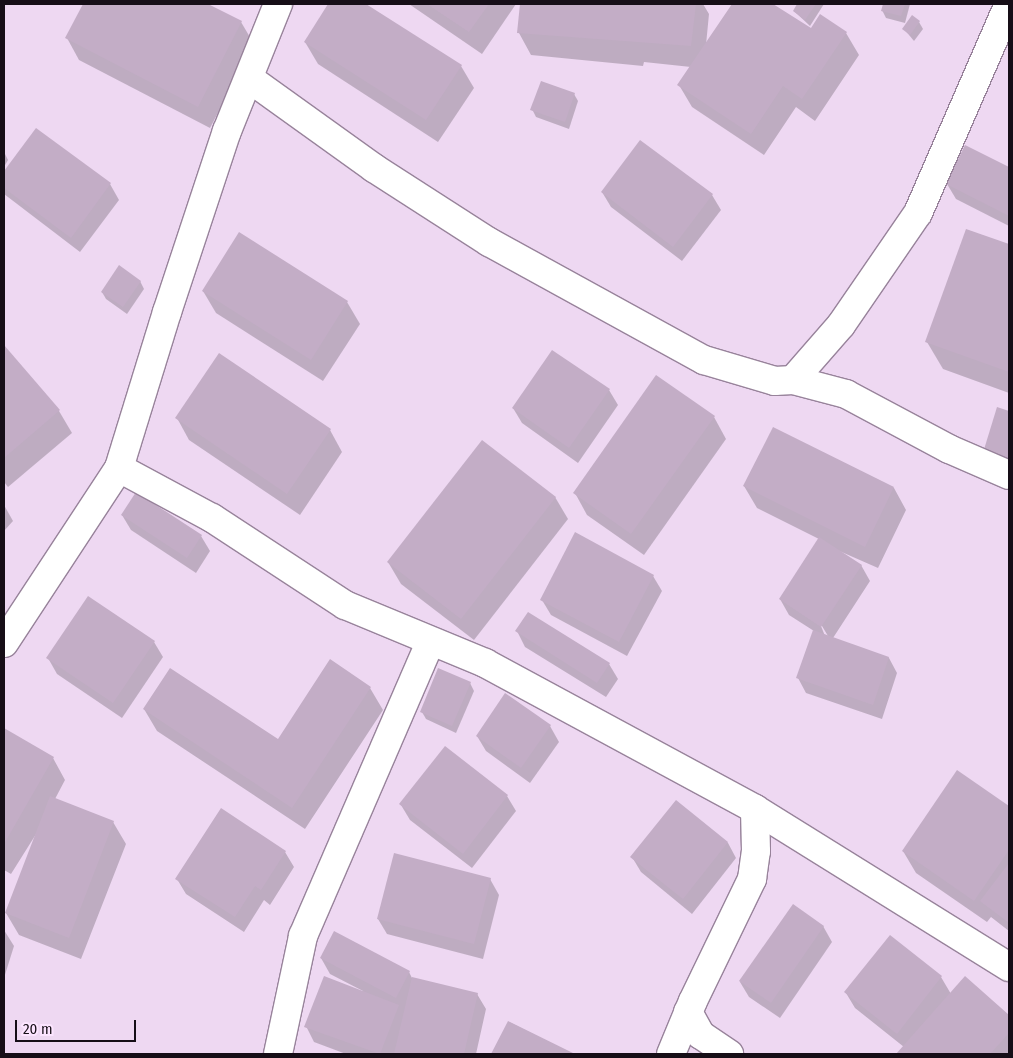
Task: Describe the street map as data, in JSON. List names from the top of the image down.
{
  "scale_bar": "20 m"
}
